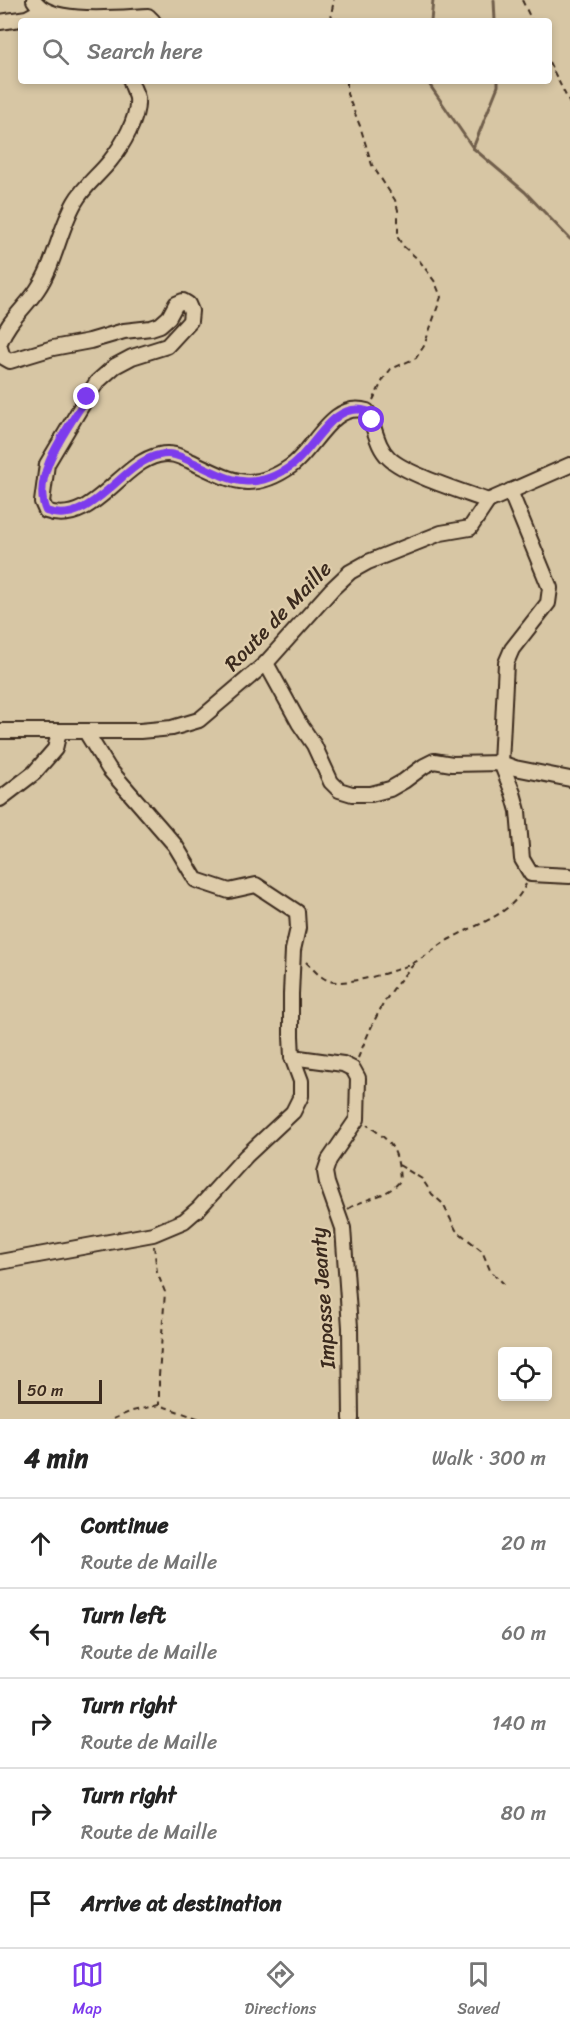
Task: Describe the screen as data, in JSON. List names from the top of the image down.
{
  "streets": {
    "street": ["Route de Maille", "Impasse Jeanty"]
  },
  "scale_bar": "50 m",
  "page": {
    "search": "Search here",
    "scale": "50 m",
    "heading": ["4 min", "Walk · 300 m"],
    "list": [
      ["Continue", "Route de Maille", "20 m"],
      ["Turn left", "Route de Maille", "60 m"],
      ["Turn right", "Route de Maille", "140 m"],
      ["Turn right", "Route de Maille", "80 m"],
      "Arrive at destination"
    ],
    "nav": ["Map", "Directions", "Saved"]
  }
}
